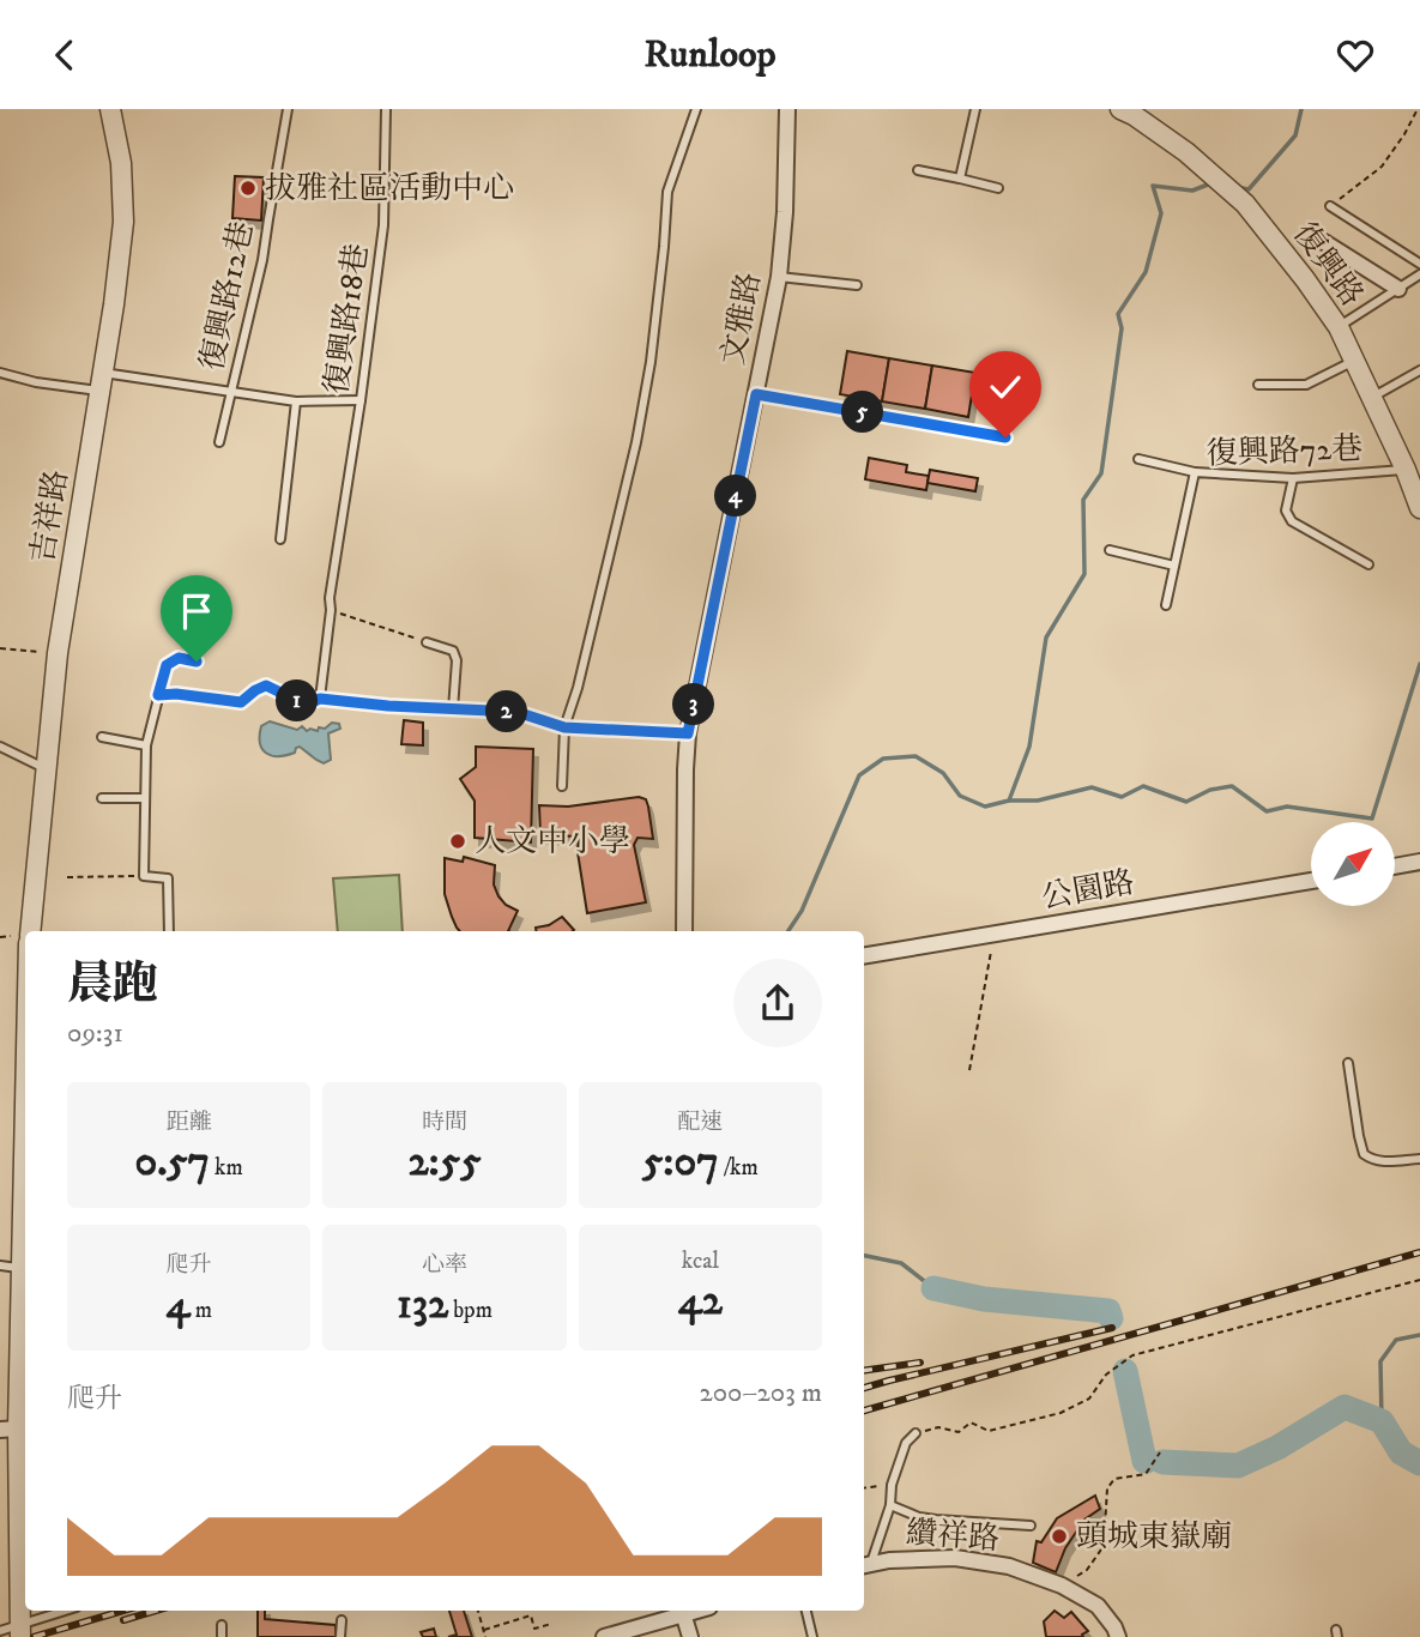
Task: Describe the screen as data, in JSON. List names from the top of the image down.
{
  "streets": {
    "street": [
      "復興路",
      "文雅路",
      "吉祥路",
      "公園路",
      "纘祥路"
    ],
    "lane": ["復興路12巷", "復興路18巷", "復興路72巷"]
  },
  "crossings": [
    ["復興路", "復興路72巷"]
  ],
  "places": ["拔雅社區活動中心", "人文中小學", "頭城東嶽廟"],
  "north": "top right",
  "page": {
    "header": "Runloop",
    "pins": [
      "5",
      "4",
      "1",
      "3",
      "2"
    ],
    "heading": ["晨跑", "09:31"],
    "stats": [
      ["距離", "0.57 km"],
      ["時間", "2:55"],
      ["配速", "5:07 /km"],
      ["爬升", "4 m"],
      ["心率", "132 bpm"],
      ["kcal", "42"]
    ],
    "chart": ["爬升", "200–203 m"]
  }
}
